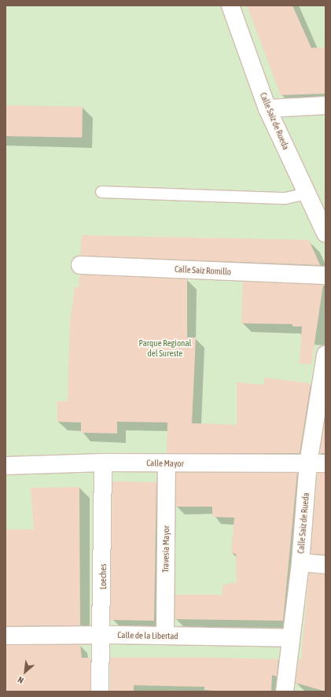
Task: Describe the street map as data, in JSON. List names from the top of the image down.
{
  "streets": {
    "street": [
      "Calle Saiz de Rueda",
      "Calle Saiz Romillo",
      "Calle Mayor",
      "Travesía Mayor",
      "Loeches",
      "Calle de la Libertad"
    ]
  },
  "crossings": [
    ["Calle Saiz de Rueda", "Calle Mayor"],
    ["Calle Saiz de Rueda", "Calle de la Libertad"],
    ["Calle Mayor", "Travesía Mayor"],
    ["Calle Mayor", "Loeches"],
    ["Travesía Mayor", "Calle de la Libertad"],
    ["Loeches", "Calle de la Libertad"]
  ],
  "parks": ["Parque Regional del Sureste"],
  "north": "bottom left"
}
